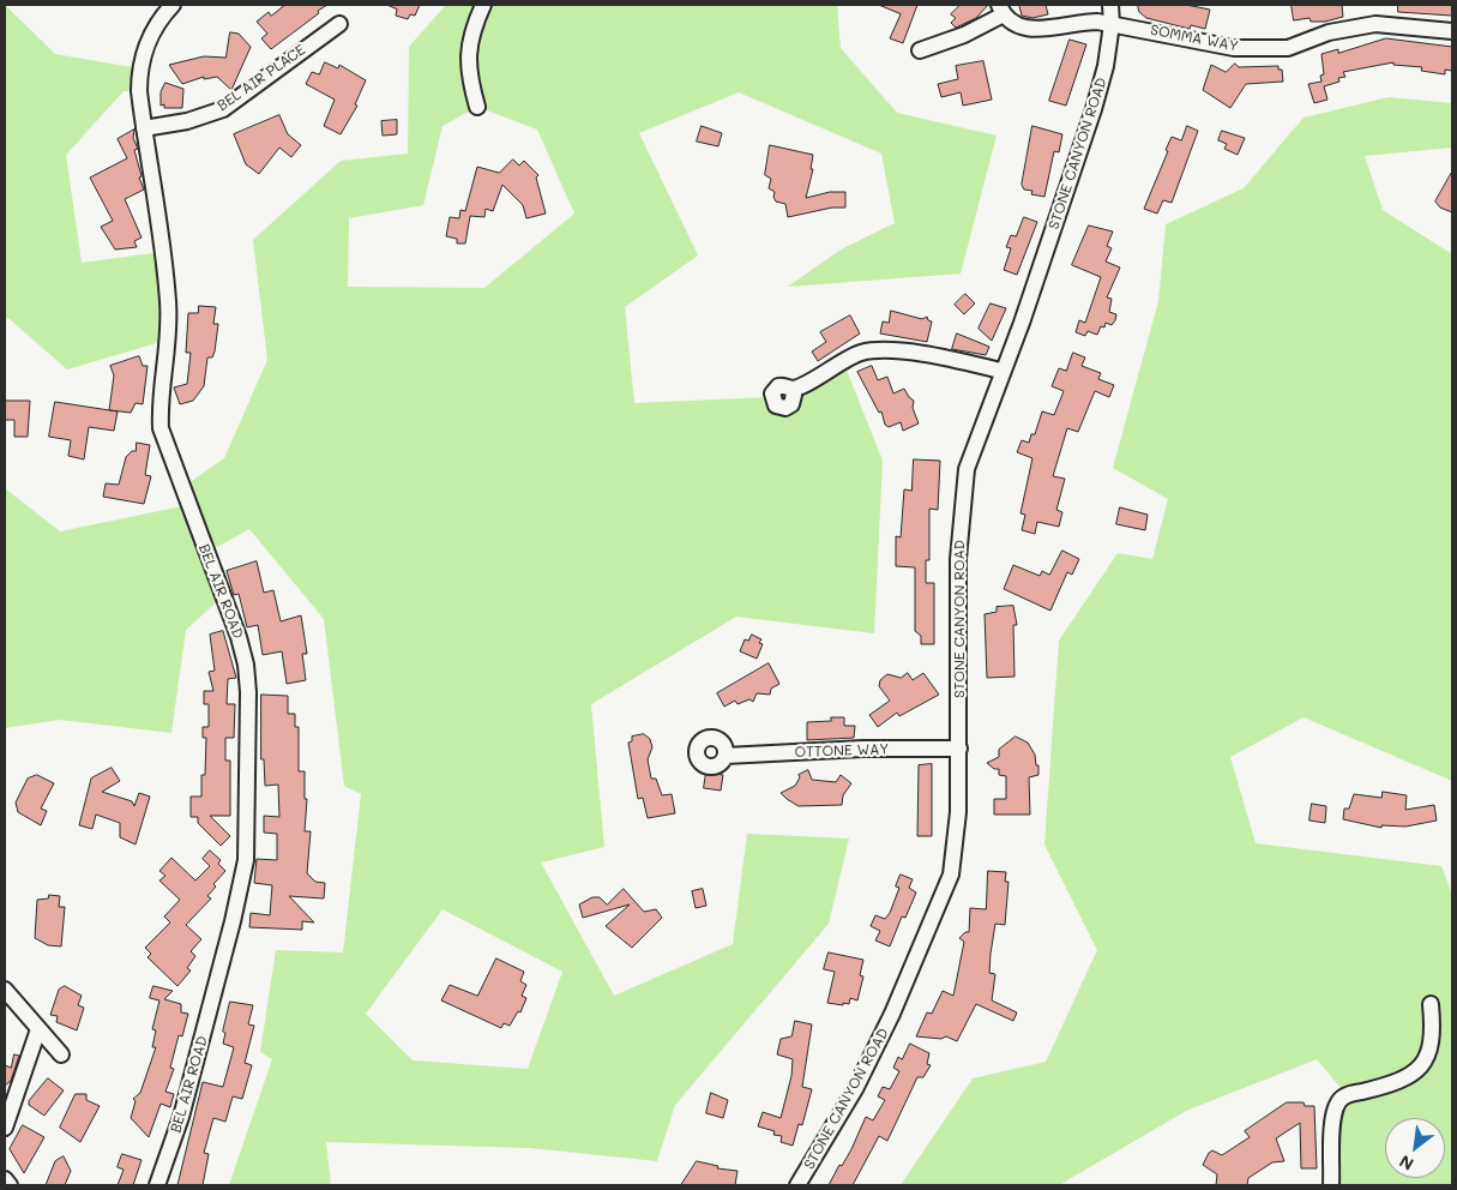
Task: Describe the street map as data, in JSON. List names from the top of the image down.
{
  "streets": {
    "street": [
      "SOMMA WAY",
      "BEL AIR PLACE",
      "STONE CANYON ROAD",
      "BEL AIR ROAD",
      "OTTONE WAY"
    ]
  },
  "crossings": [
    ["SOMMA WAY", "STONE CANYON ROAD"],
    ["BEL AIR PLACE", "BEL AIR ROAD"],
    ["STONE CANYON ROAD", "OTTONE WAY"]
  ],
  "north": "bottom left"
}
